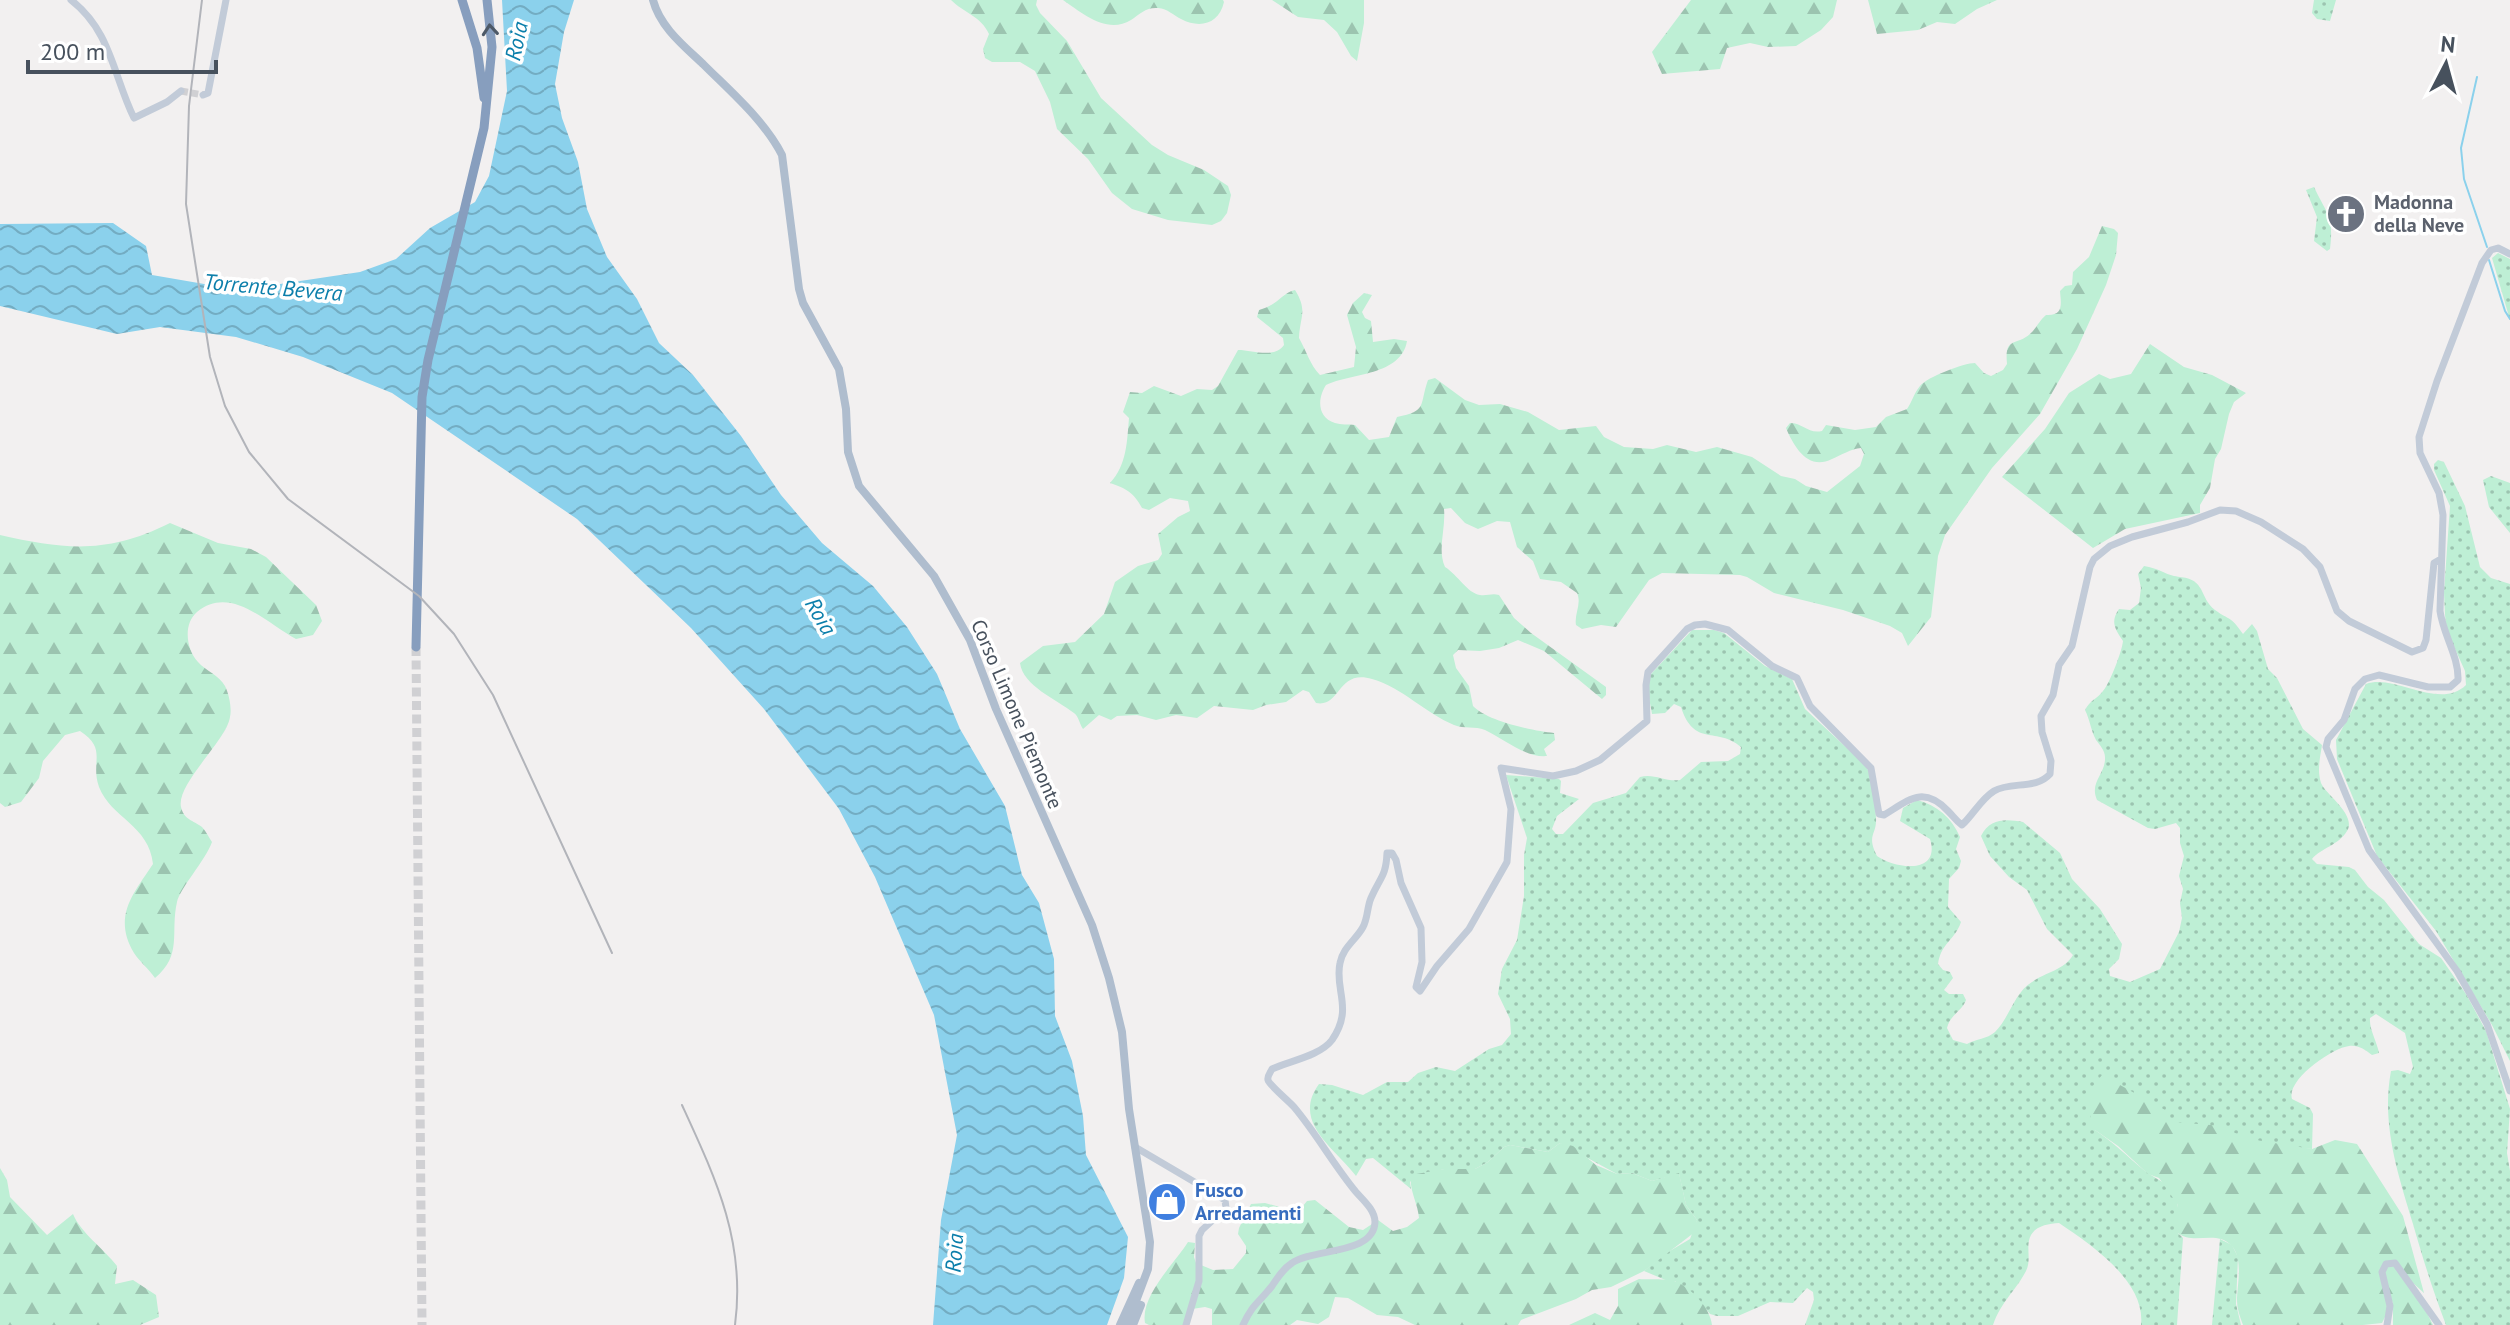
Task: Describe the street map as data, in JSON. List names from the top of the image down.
{
  "streets": {
    "main road": ["Corso Limone Piemonte"]
  },
  "water": ["Roia", "Torrente Bevera"],
  "places": {
    "church": ["Madonna della Neve"],
    "shop": ["Fusco Arredamenti"]
  },
  "scale_bar": "200 m",
  "north": "top"
}
